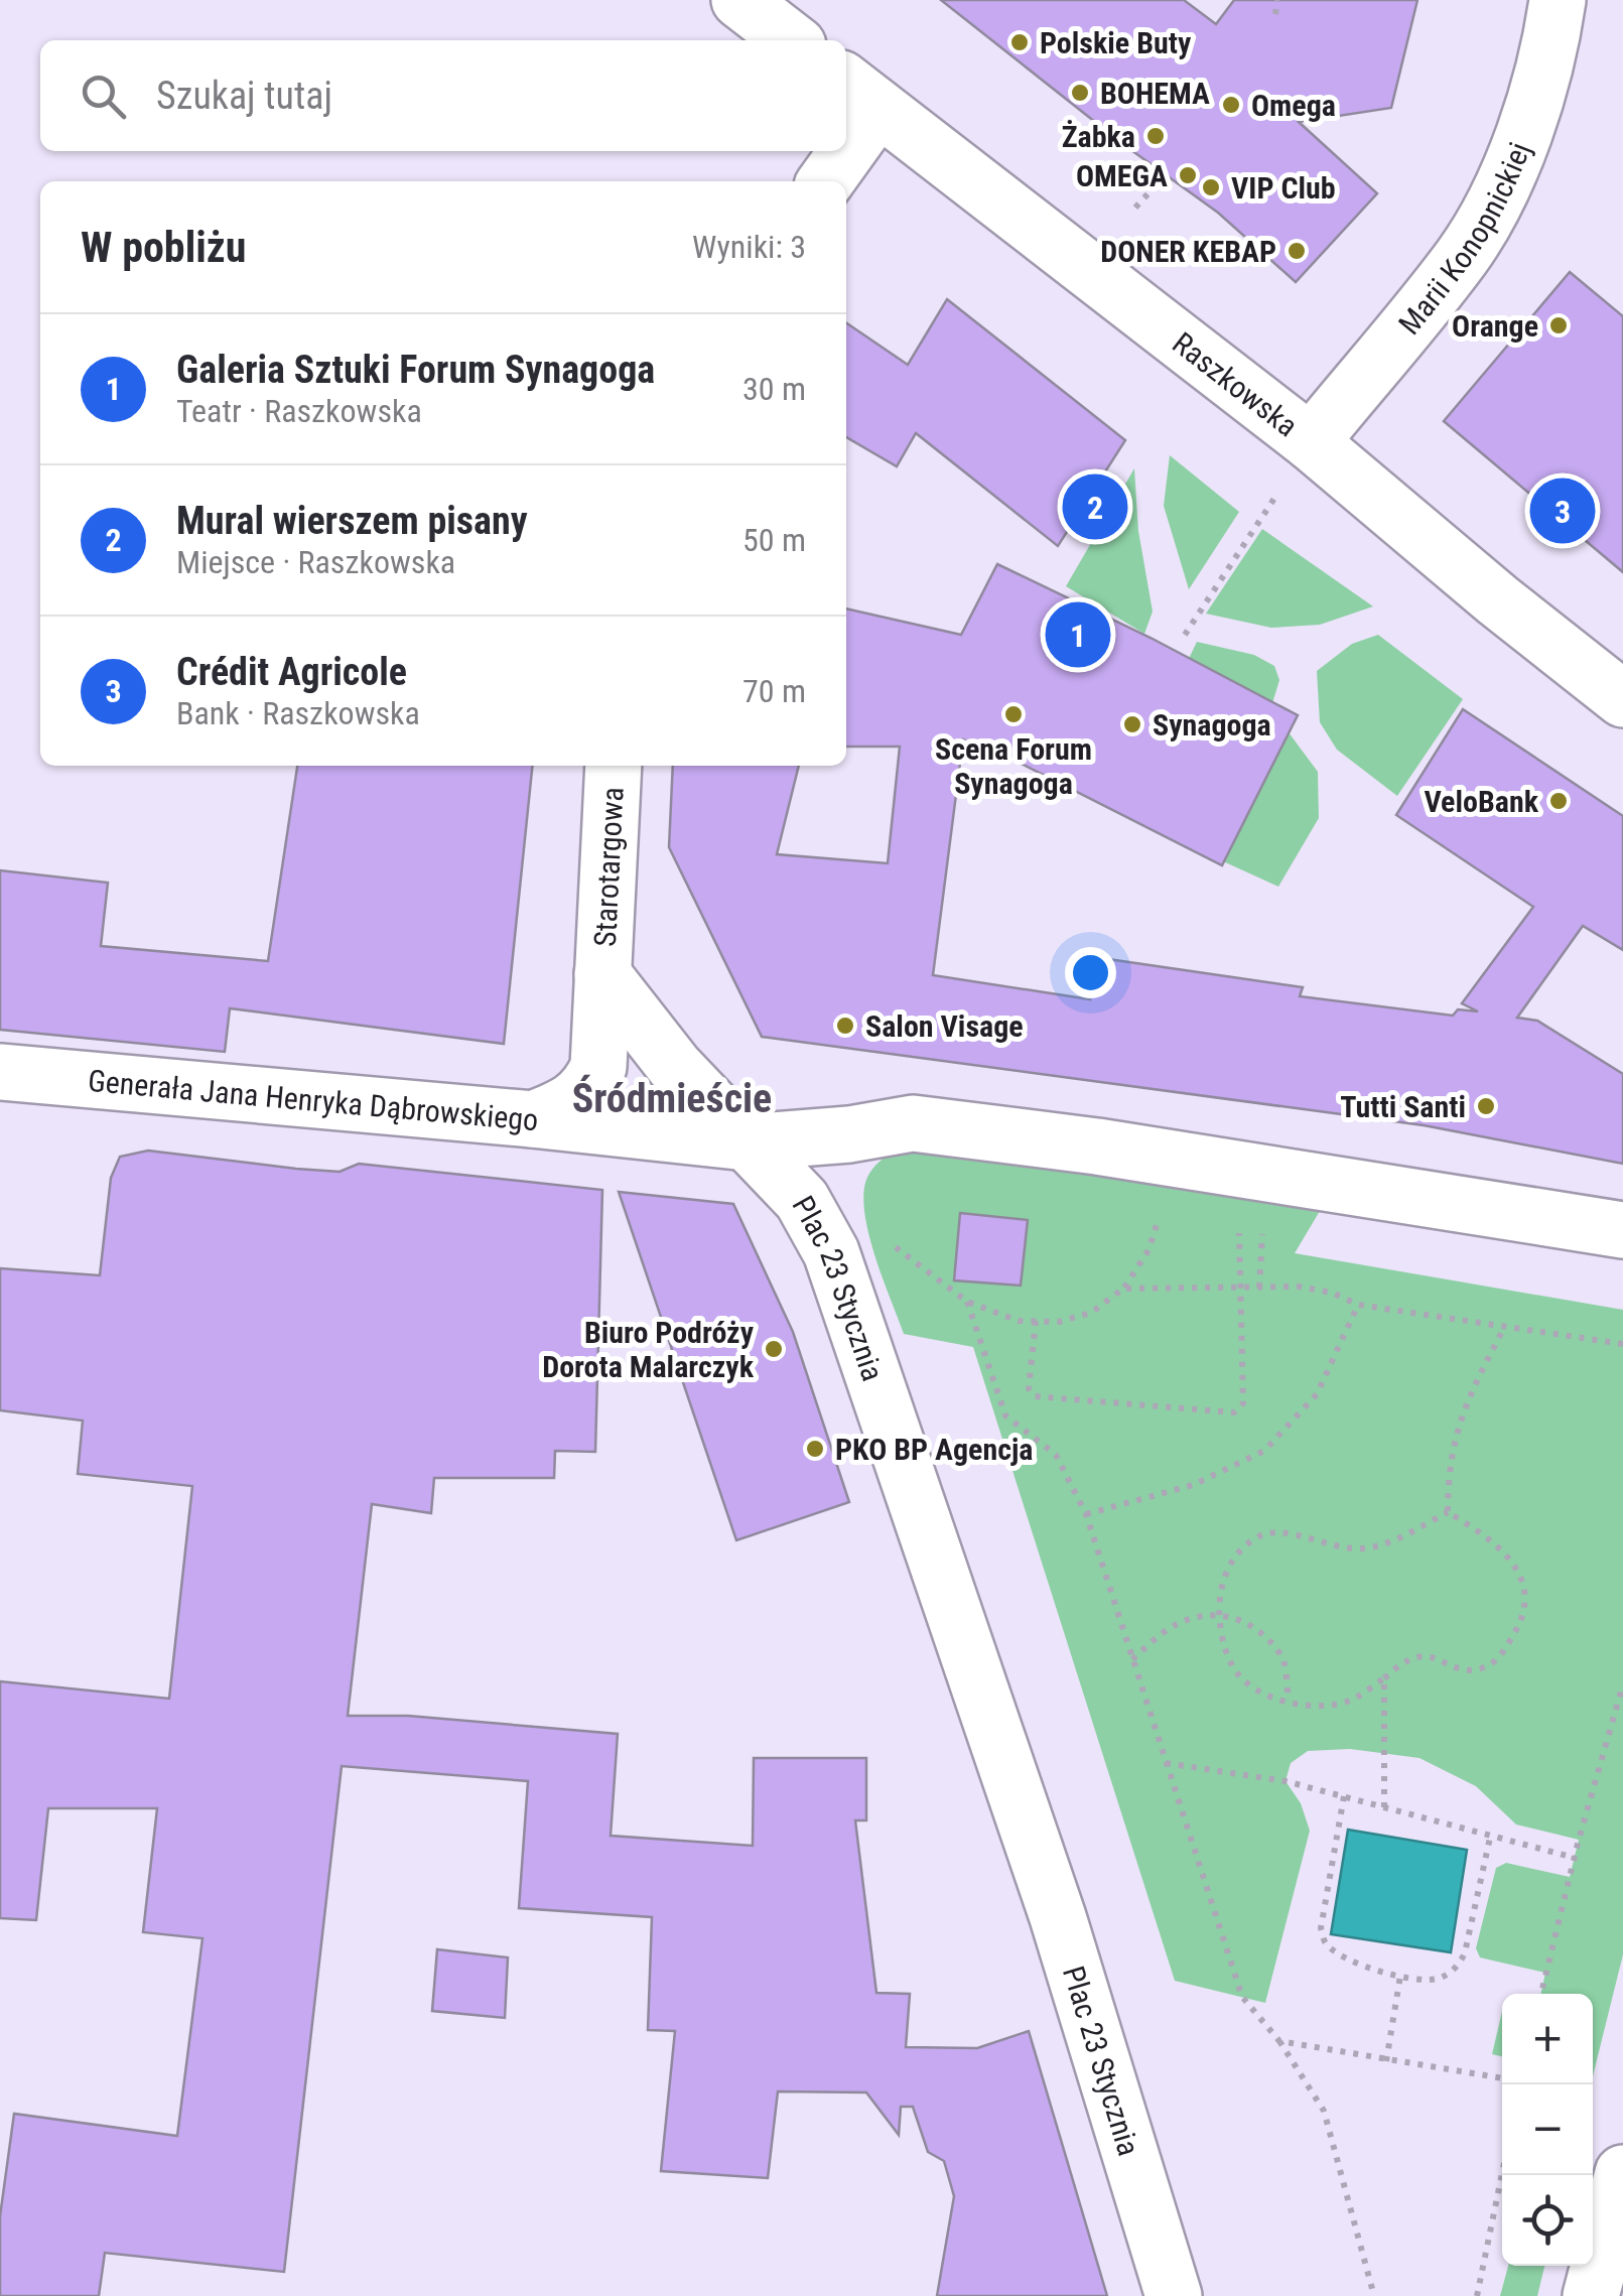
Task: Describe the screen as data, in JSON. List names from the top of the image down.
{
  "streets": {
    "street": [
      "Marii Konopnickiej",
      "Raszkowska",
      "Starotargowa",
      "Generała Jana Henryka Dąbrowskiego",
      "Plac 23 Stycznia"
    ]
  },
  "crossings": [
    ["Marii Konopnickiej", "Raszkowska"],
    ["Starotargowa", "Generała Jana Henryka Dąbrowskiego"],
    ["Starotargowa", "Plac 23 Stycznia"],
    ["Generała Jana Henryka Dąbrowskiego", "Plac 23 Stycznia"]
  ],
  "districts": ["Śródmieście"],
  "places": [
    "Polskie Buty",
    "BOHEMA",
    "Omega",
    "Żabka",
    "OMEGA",
    "VIP Club",
    "DONER KEBAP",
    "Orange",
    "Scena Forum Synagoga",
    "Synagoga",
    "VeloBank",
    "Salon Visage",
    "Tutti Santi",
    "Biuro Podróży Dorota Malarczyk",
    "PKO BP Agencja"
  ],
  "page": {
    "search": "Szukaj tutaj",
    "heading": ["W pobliżu", "Wyniki: 3"],
    "list": [
      {
        "mark": "1",
        "name": "Galeria Sztuki Forum Synagoga",
        "note": "Teatr · Raszkowska",
        "value": "30 m"
      },
      {
        "mark": "2",
        "name": "Mural wierszem pisany",
        "note": "Miejsce · Raszkowska",
        "value": "50 m"
      },
      {
        "mark": "3",
        "name": "Crédit Agricole",
        "note": "Bank · Raszkowska",
        "value": "70 m"
      }
    ],
    "pins": ["2", "3", "1"],
    "map_buttons": ["+", "−"]
  }
}
